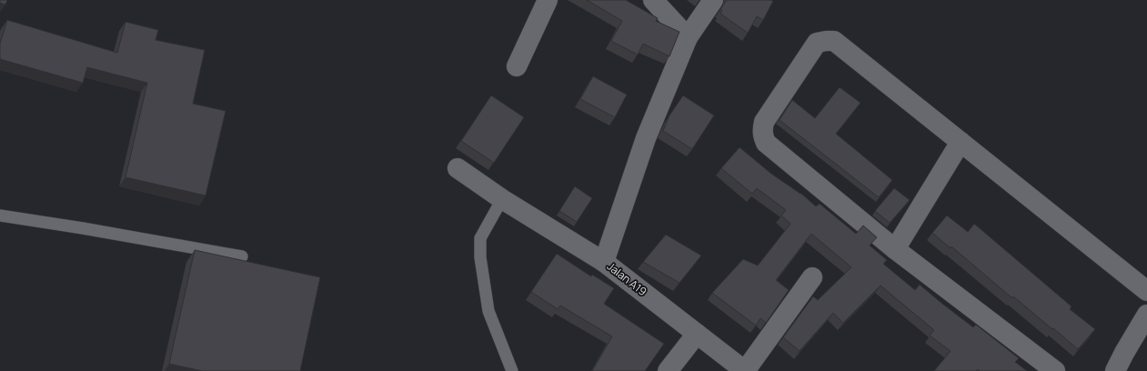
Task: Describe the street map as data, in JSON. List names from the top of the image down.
{
  "streets": {
    "street": ["Jalan A19"]
  }
}
